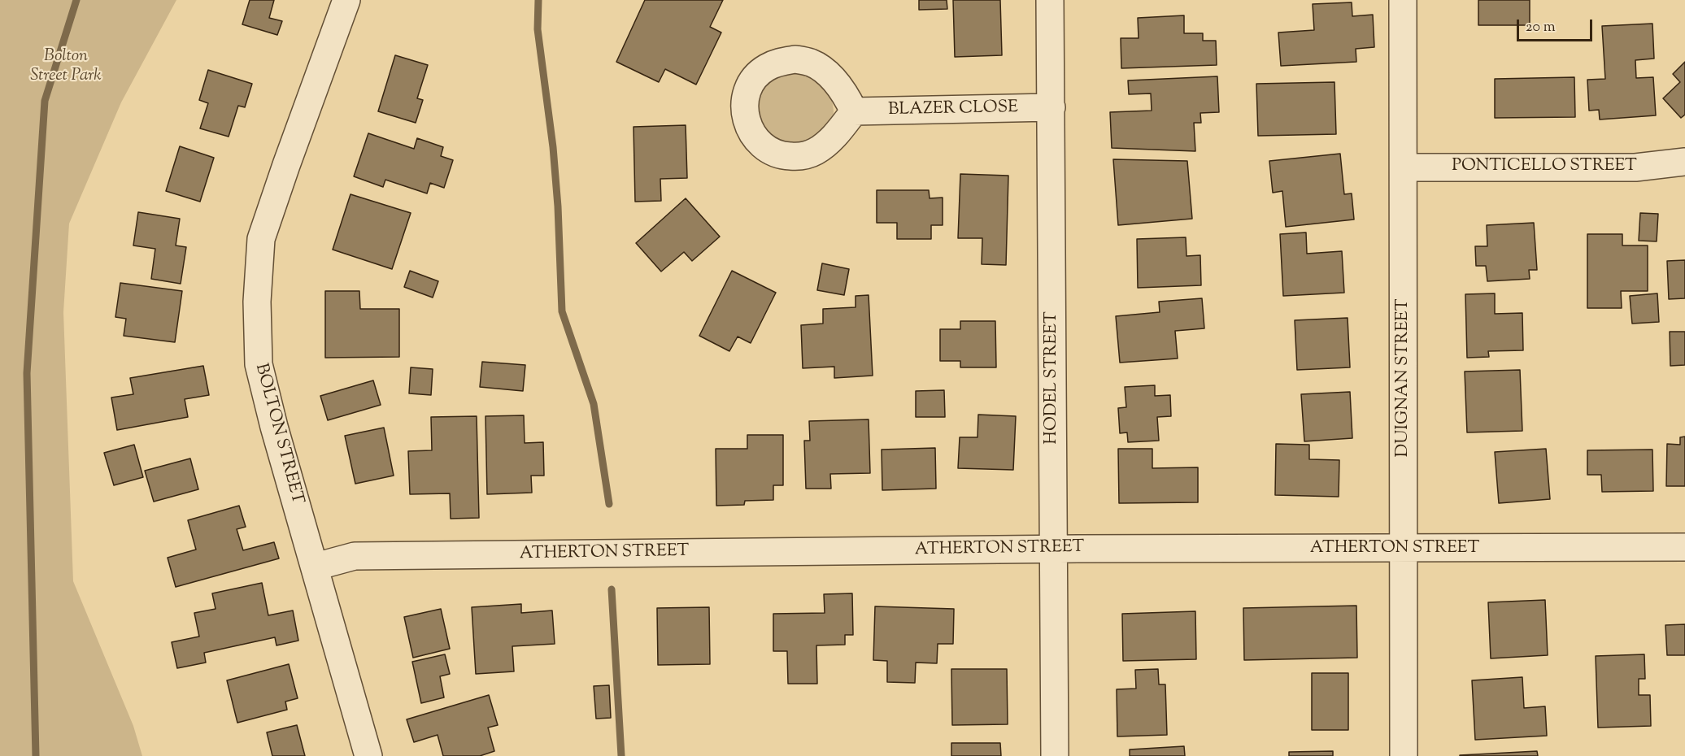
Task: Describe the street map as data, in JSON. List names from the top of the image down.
{
  "streets": {
    "street": [
      "BLAZER CLOSE",
      "PONTICELLO STREET",
      "HODEL STREET",
      "DUIGNAN STREET",
      "BOLTON STREET",
      "ATHERTON STREET"
    ]
  },
  "crossings": [
    ["BLAZER CLOSE", "HODEL STREET"],
    ["PONTICELLO STREET", "DUIGNAN STREET"],
    ["HODEL STREET", "ATHERTON STREET"],
    ["DUIGNAN STREET", "ATHERTON STREET"],
    ["BOLTON STREET", "ATHERTON STREET"]
  ],
  "parks": ["Bolton Street Park"],
  "scale_bar": "20 m"
}
